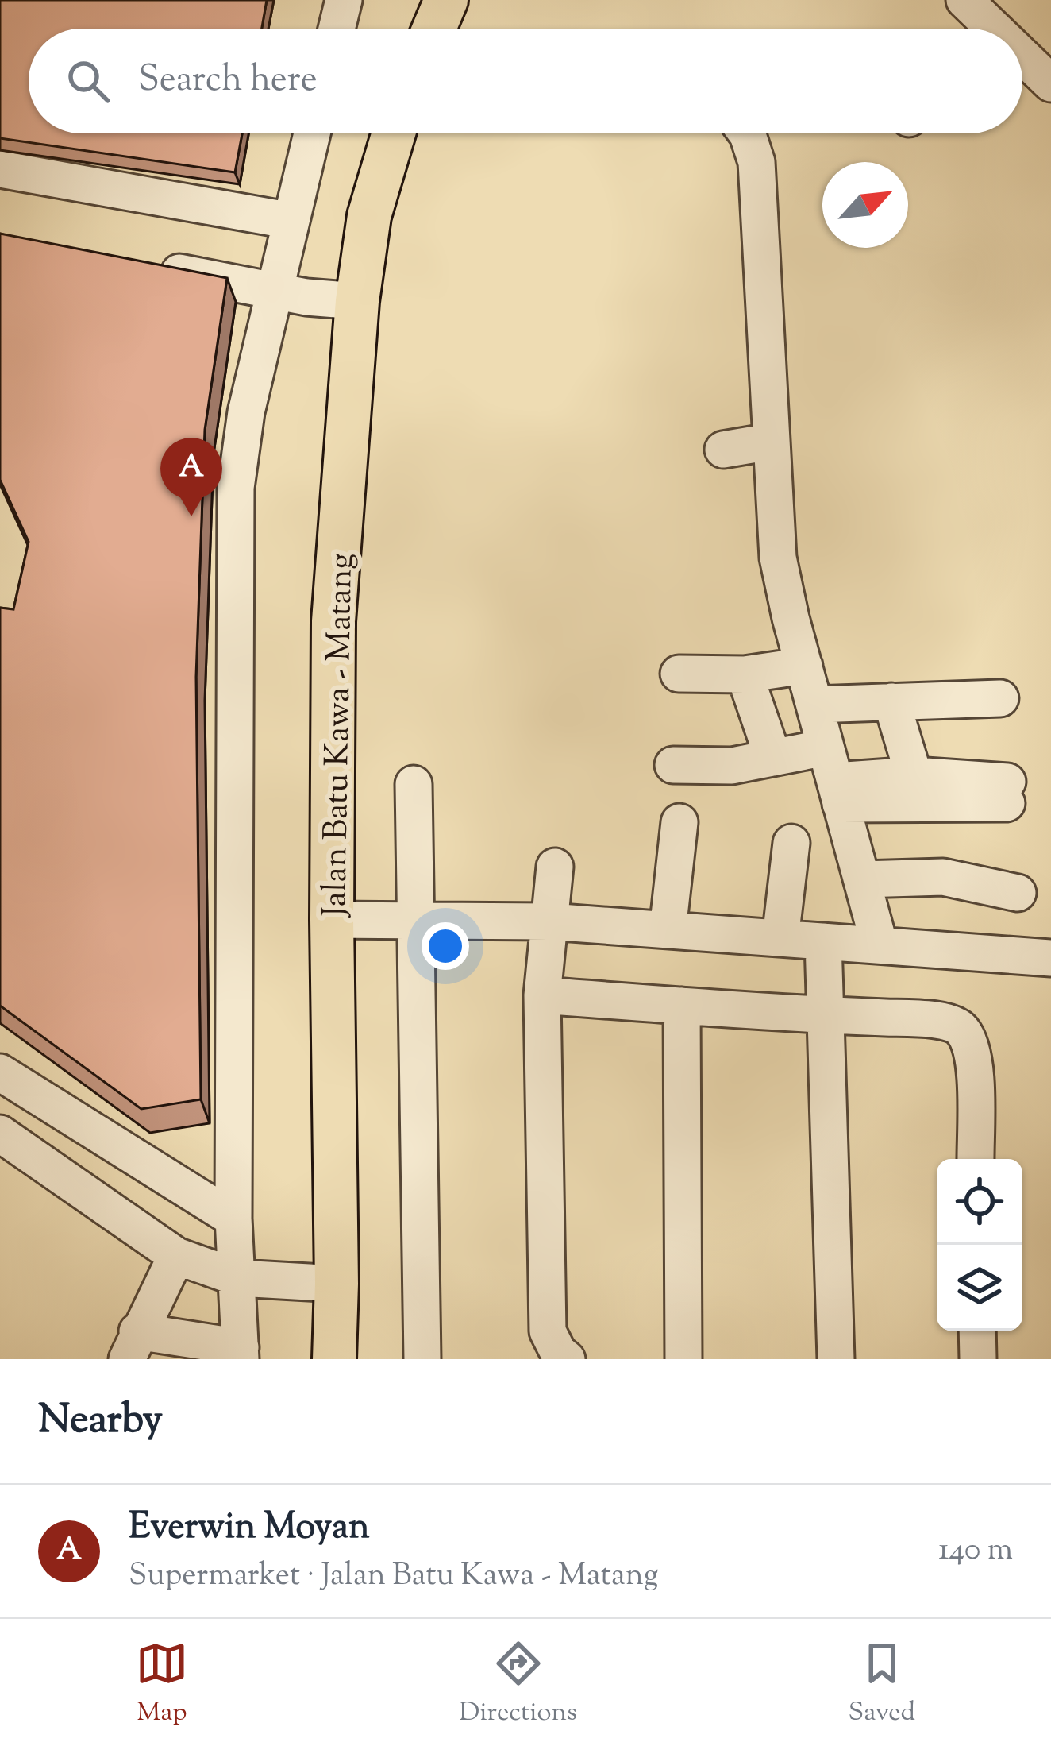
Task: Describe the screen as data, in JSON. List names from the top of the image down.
{
  "streets": {
    "main road": ["Jalan Batu Kawa - Matang"]
  },
  "north": "top right",
  "page": {
    "search": "Search here",
    "pins": "A",
    "heading": "Nearby",
    "list": [
      {
        "mark": "A",
        "name": "Everwin Moyan",
        "note": "Supermarket · Jalan Batu Kawa - Matang",
        "value": "140 m"
      }
    ],
    "nav": ["Map", "Directions", "Saved"]
  }
}
